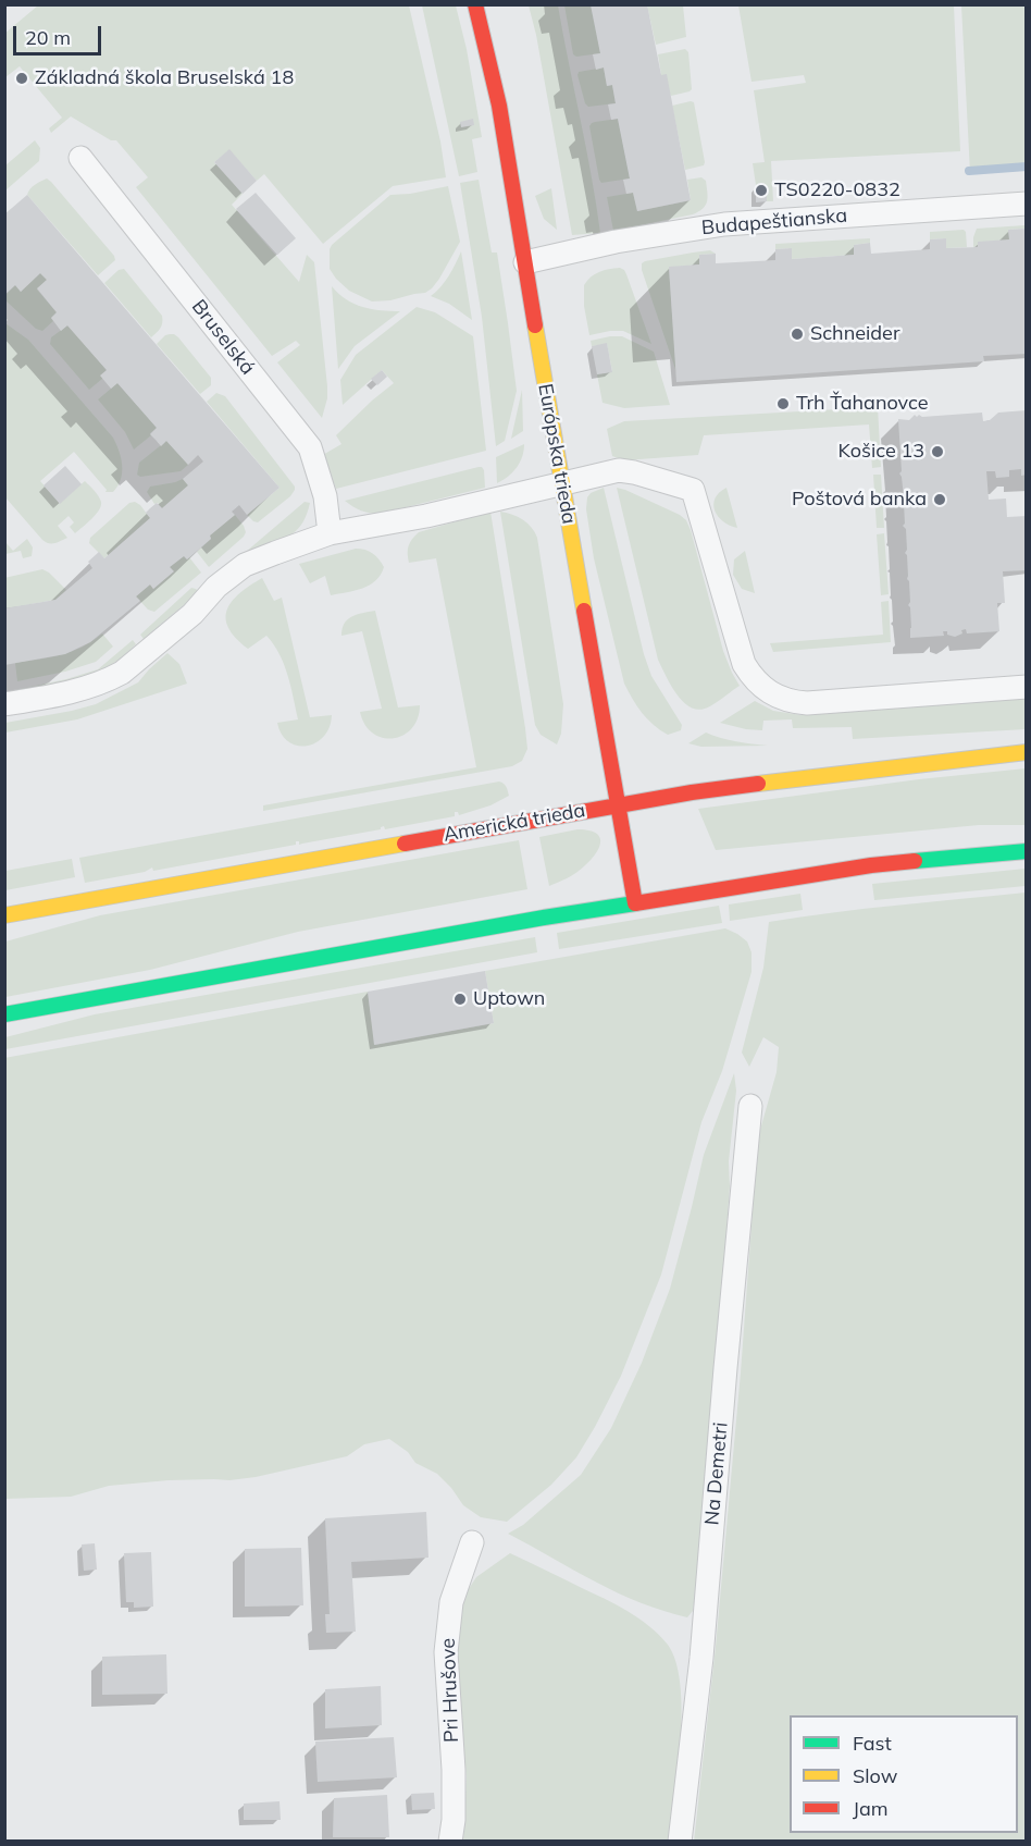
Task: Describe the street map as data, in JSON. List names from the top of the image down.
{
  "streets": {
    "street": [
      "Budapeštianska",
      "Bruselská",
      "Európska trieda",
      "Americká trieda",
      "Na Demetri",
      "Pri Hrušove"
    ]
  },
  "crossings": [
    ["Budapeštianska", "Európska trieda"],
    ["Európska trieda", "Americká trieda"]
  ],
  "places": [
    "Základná škola Bruselská 18",
    "TS0220-0832",
    "Schneider",
    "Trh Ťahanovce",
    "Košice 13",
    "Poštová banka",
    "Uptown"
  ],
  "legend": ["Fast", "Slow", "Jam"],
  "scale_bar": "20 m"
}
